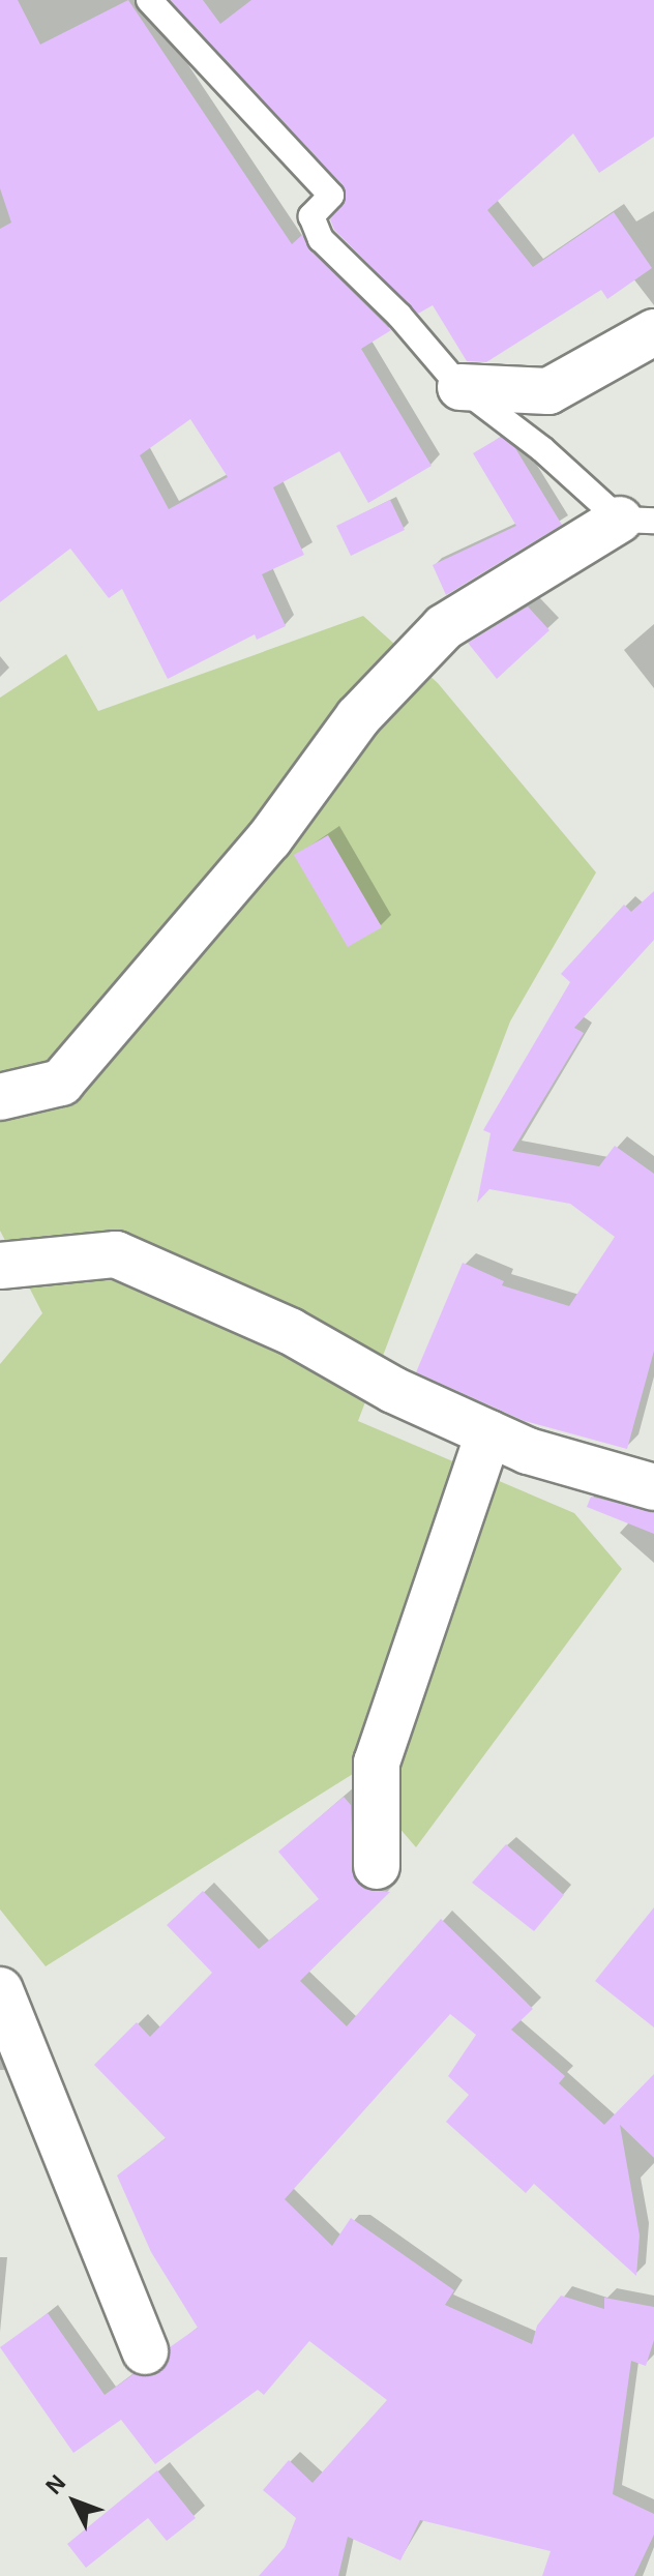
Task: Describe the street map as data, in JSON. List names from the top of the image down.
{
  "north": "top left"
}
